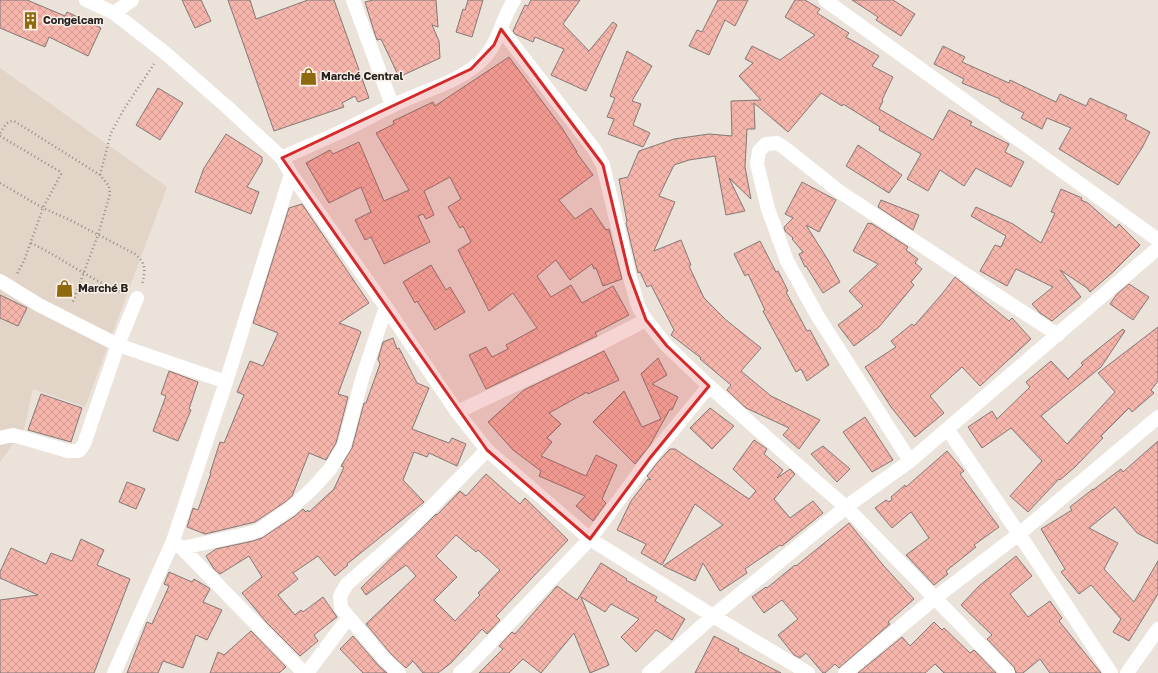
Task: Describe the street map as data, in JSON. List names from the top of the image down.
{
  "places": {
    "building": ["Congelcam"],
    "shop": ["Marché Central", "Marché B"]
  }
}
